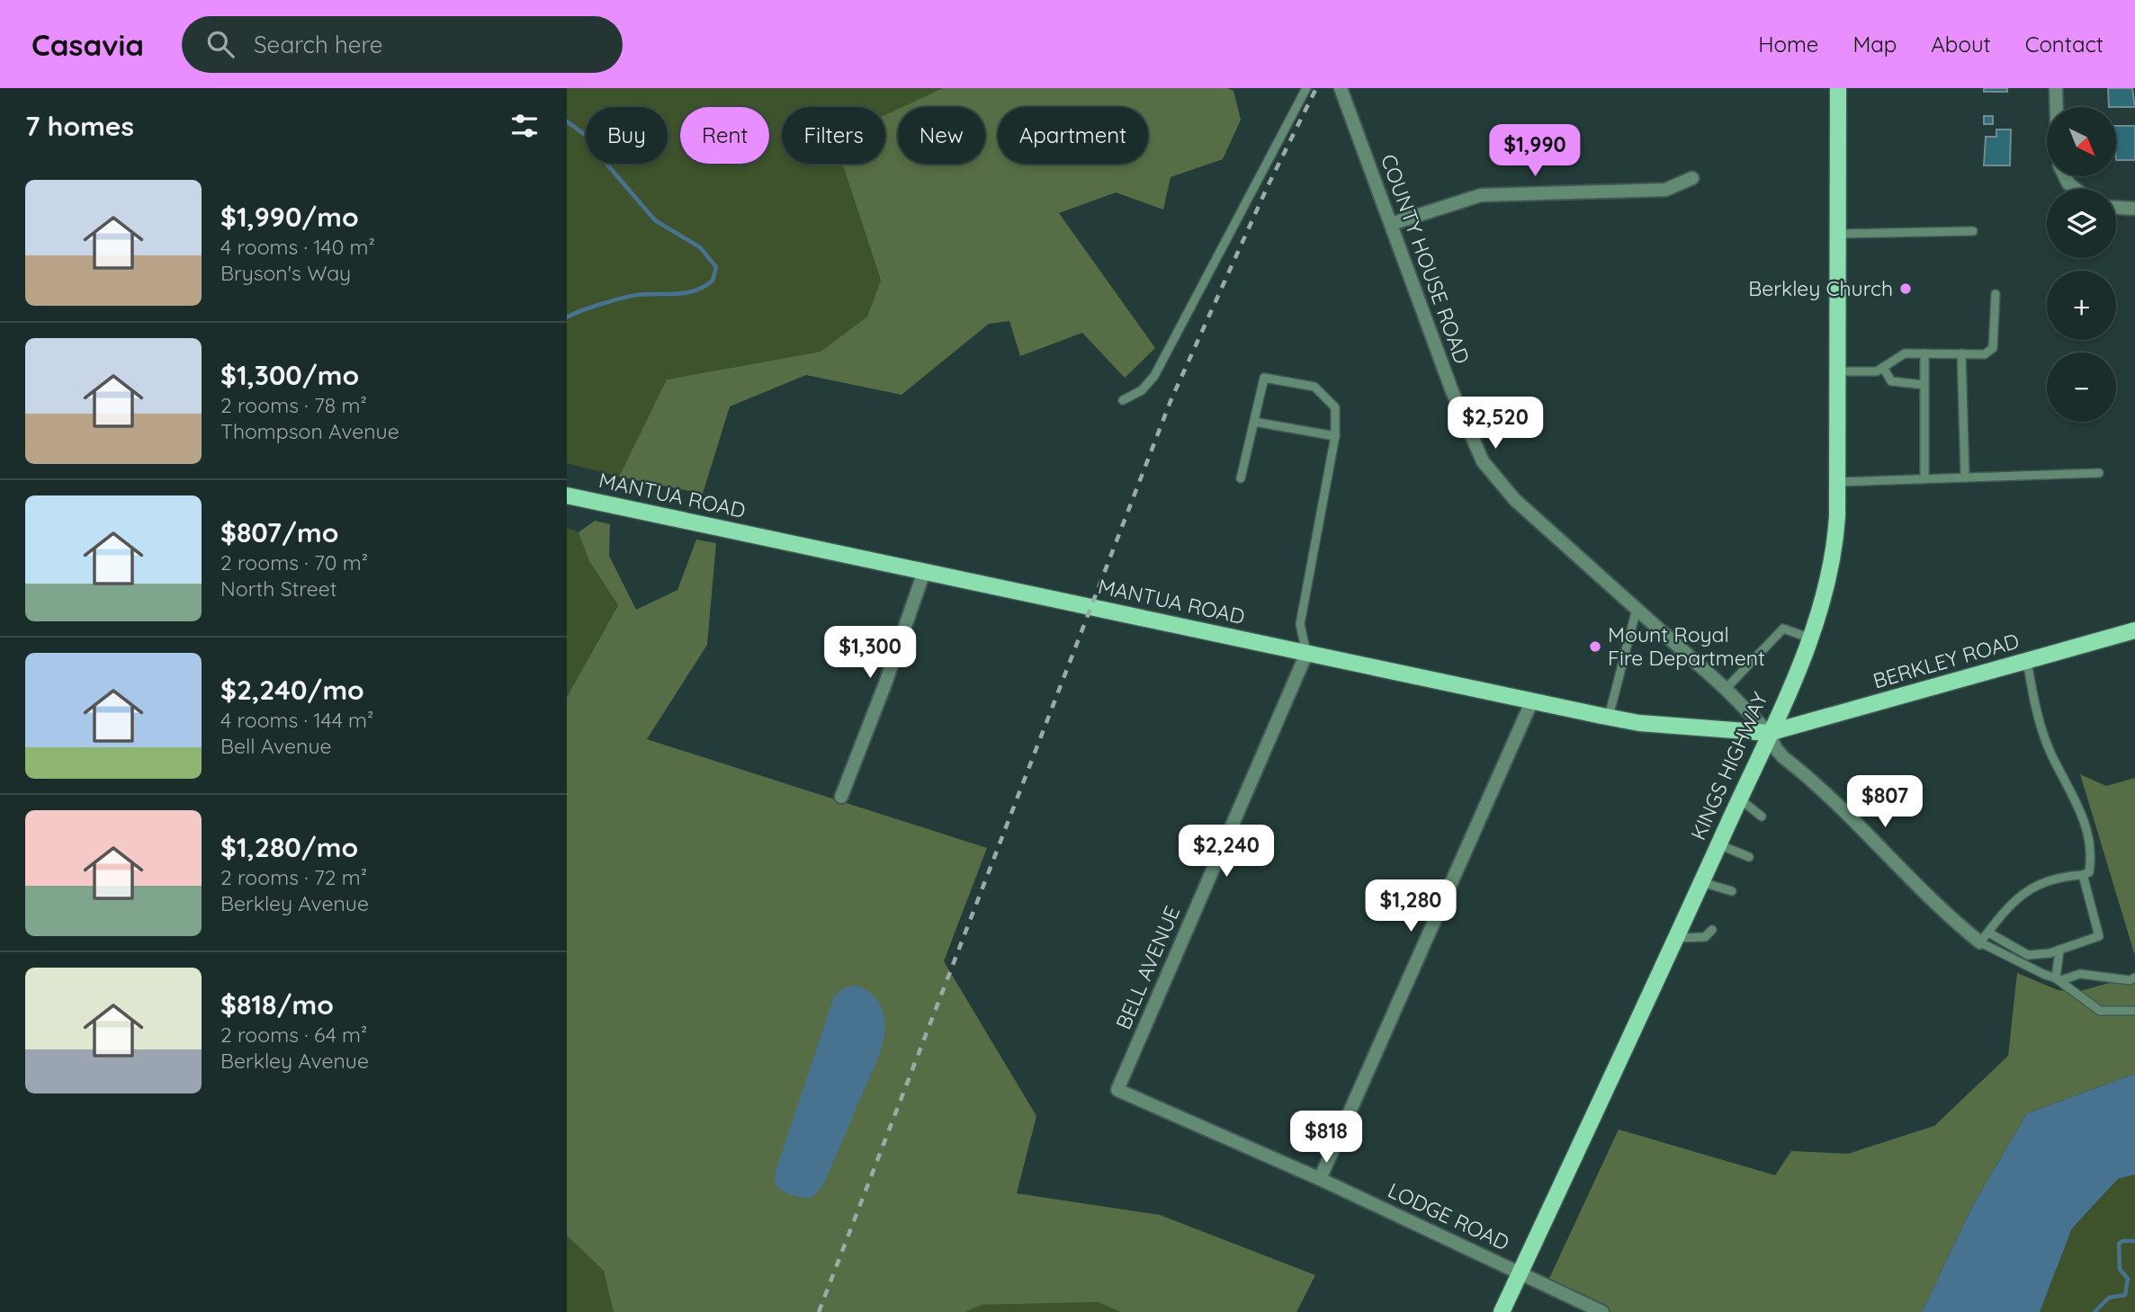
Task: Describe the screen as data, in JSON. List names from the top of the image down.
{
  "streets": {
    "main road": ["MANTUA ROAD", "BERKLEY ROAD", "KINGS HIGHWAY"],
    "street": ["COUNTY HOUSE ROAD", "BELL AVENUE", "LODGE ROAD"]
  },
  "crossings": [
    ["COUNTY HOUSE ROAD", "MANTUA ROAD"],
    ["COUNTY HOUSE ROAD", "BERKLEY ROAD"],
    ["COUNTY HOUSE ROAD", "KINGS HIGHWAY"],
    ["MANTUA ROAD", "BERKLEY ROAD"],
    ["MANTUA ROAD", "KINGS HIGHWAY"],
    ["MANTUA ROAD", "BELL AVENUE"],
    ["BERKLEY ROAD", "KINGS HIGHWAY"],
    ["KINGS HIGHWAY", "LODGE ROAD"],
    ["BELL AVENUE", "LODGE ROAD"]
  ],
  "places": ["Berkley Church", "Mount Royal Fire Department"],
  "north": "bottom right",
  "page": {
    "header": "Casavia",
    "search": "Search here",
    "nav": [
      "Home",
      "Map",
      "About",
      "Contact"
    ],
    "heading": "7 homes",
    "map_buttons": ["+", "−"],
    "chip": [
      "Buy",
      "Rent",
      "Filters",
      "New",
      "Apartment"
    ],
    "price": [
      "$1,990",
      "$2,520",
      "$1,300",
      "$807",
      "$2,240",
      "$1,280",
      "$818"
    ],
    "list": [
      {
        "name": "$1,990/mo",
        "note": "4 rooms · 140 m² · Bryson's Way"
      },
      {
        "name": "$1,300/mo",
        "note": "2 rooms · 78 m² · Thompson Avenue"
      },
      {
        "name": "$807/mo",
        "note": "2 rooms · 70 m² · North Street"
      },
      {
        "name": "$2,240/mo",
        "note": "4 rooms · 144 m² · Bell Avenue"
      },
      {
        "name": "$1,280/mo",
        "note": "2 rooms · 72 m² · Berkley Avenue"
      },
      {
        "name": "$818/mo",
        "note": "2 rooms · 64 m² · Berkley Avenue"
      }
    ]
  }
}
